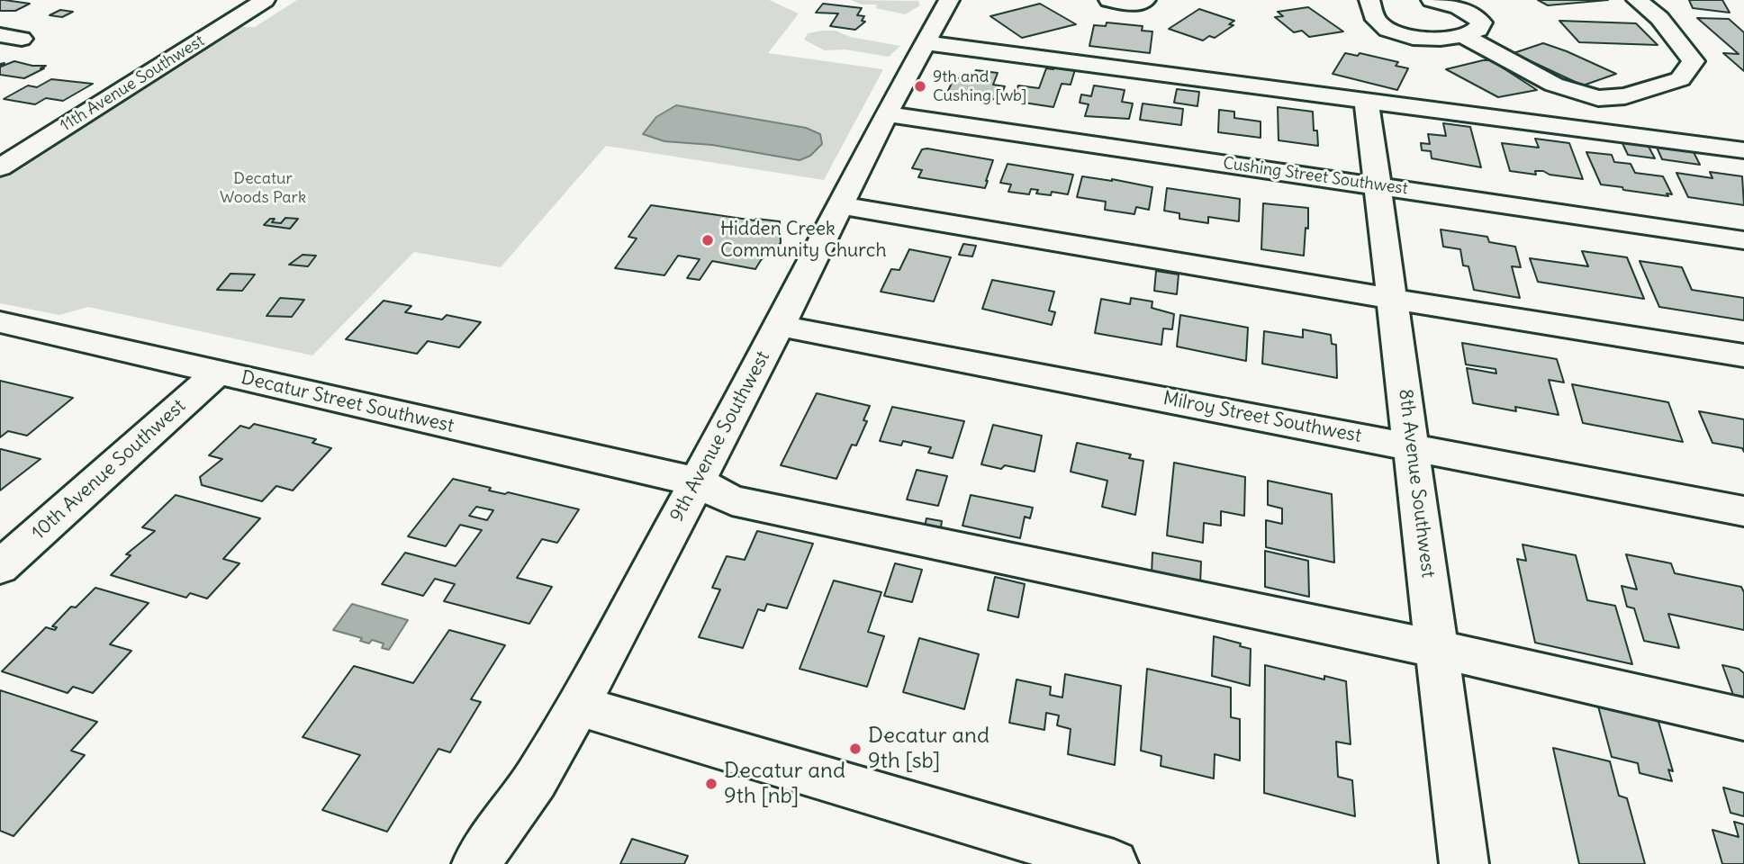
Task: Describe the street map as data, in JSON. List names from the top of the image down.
{
  "streets": {
    "street": [
      "11th Avenue Southwest",
      "Cushing Street Southwest",
      "Decatur Street Southwest",
      "Milroy Street Southwest",
      "9th Avenue Southwest",
      "10th Avenue Southwest",
      "8th Avenue Southwest"
    ]
  },
  "crossings": [
    ["Cushing Street Southwest", "9th Avenue Southwest"],
    ["Cushing Street Southwest", "8th Avenue Southwest"],
    ["Decatur Street Southwest", "9th Avenue Southwest"],
    ["Decatur Street Southwest", "10th Avenue Southwest"],
    ["Decatur Street Southwest", "8th Avenue Southwest"],
    ["Milroy Street Southwest", "9th Avenue Southwest"],
    ["Milroy Street Southwest", "8th Avenue Southwest"]
  ],
  "parks": ["Decatur Woods Park"],
  "places": [
    "9th and Cushing [wb]",
    "Hidden Creek Community Church",
    "Decatur and 9th [sb]",
    "Decatur and 9th [nb]"
  ]
}
